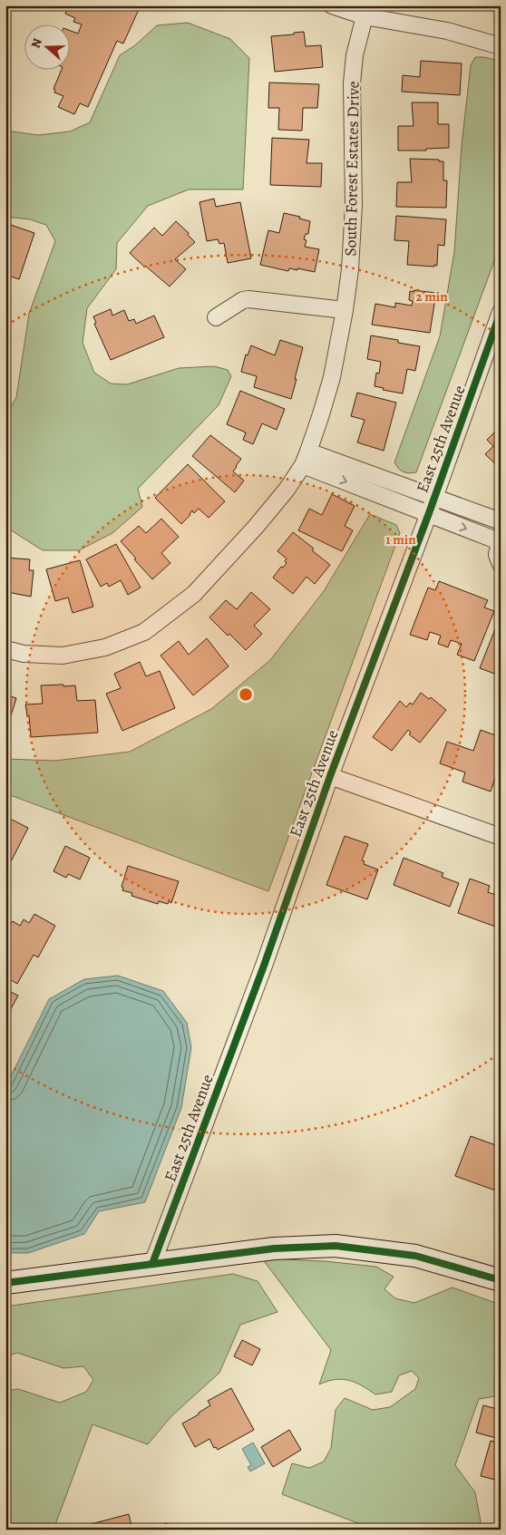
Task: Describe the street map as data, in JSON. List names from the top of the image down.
{
  "streets": {
    "street": ["South Forest Estates Drive", "East 25th Avenue"]
  },
  "north": "left",
  "rings": ["2 min", "1 min"]
}
